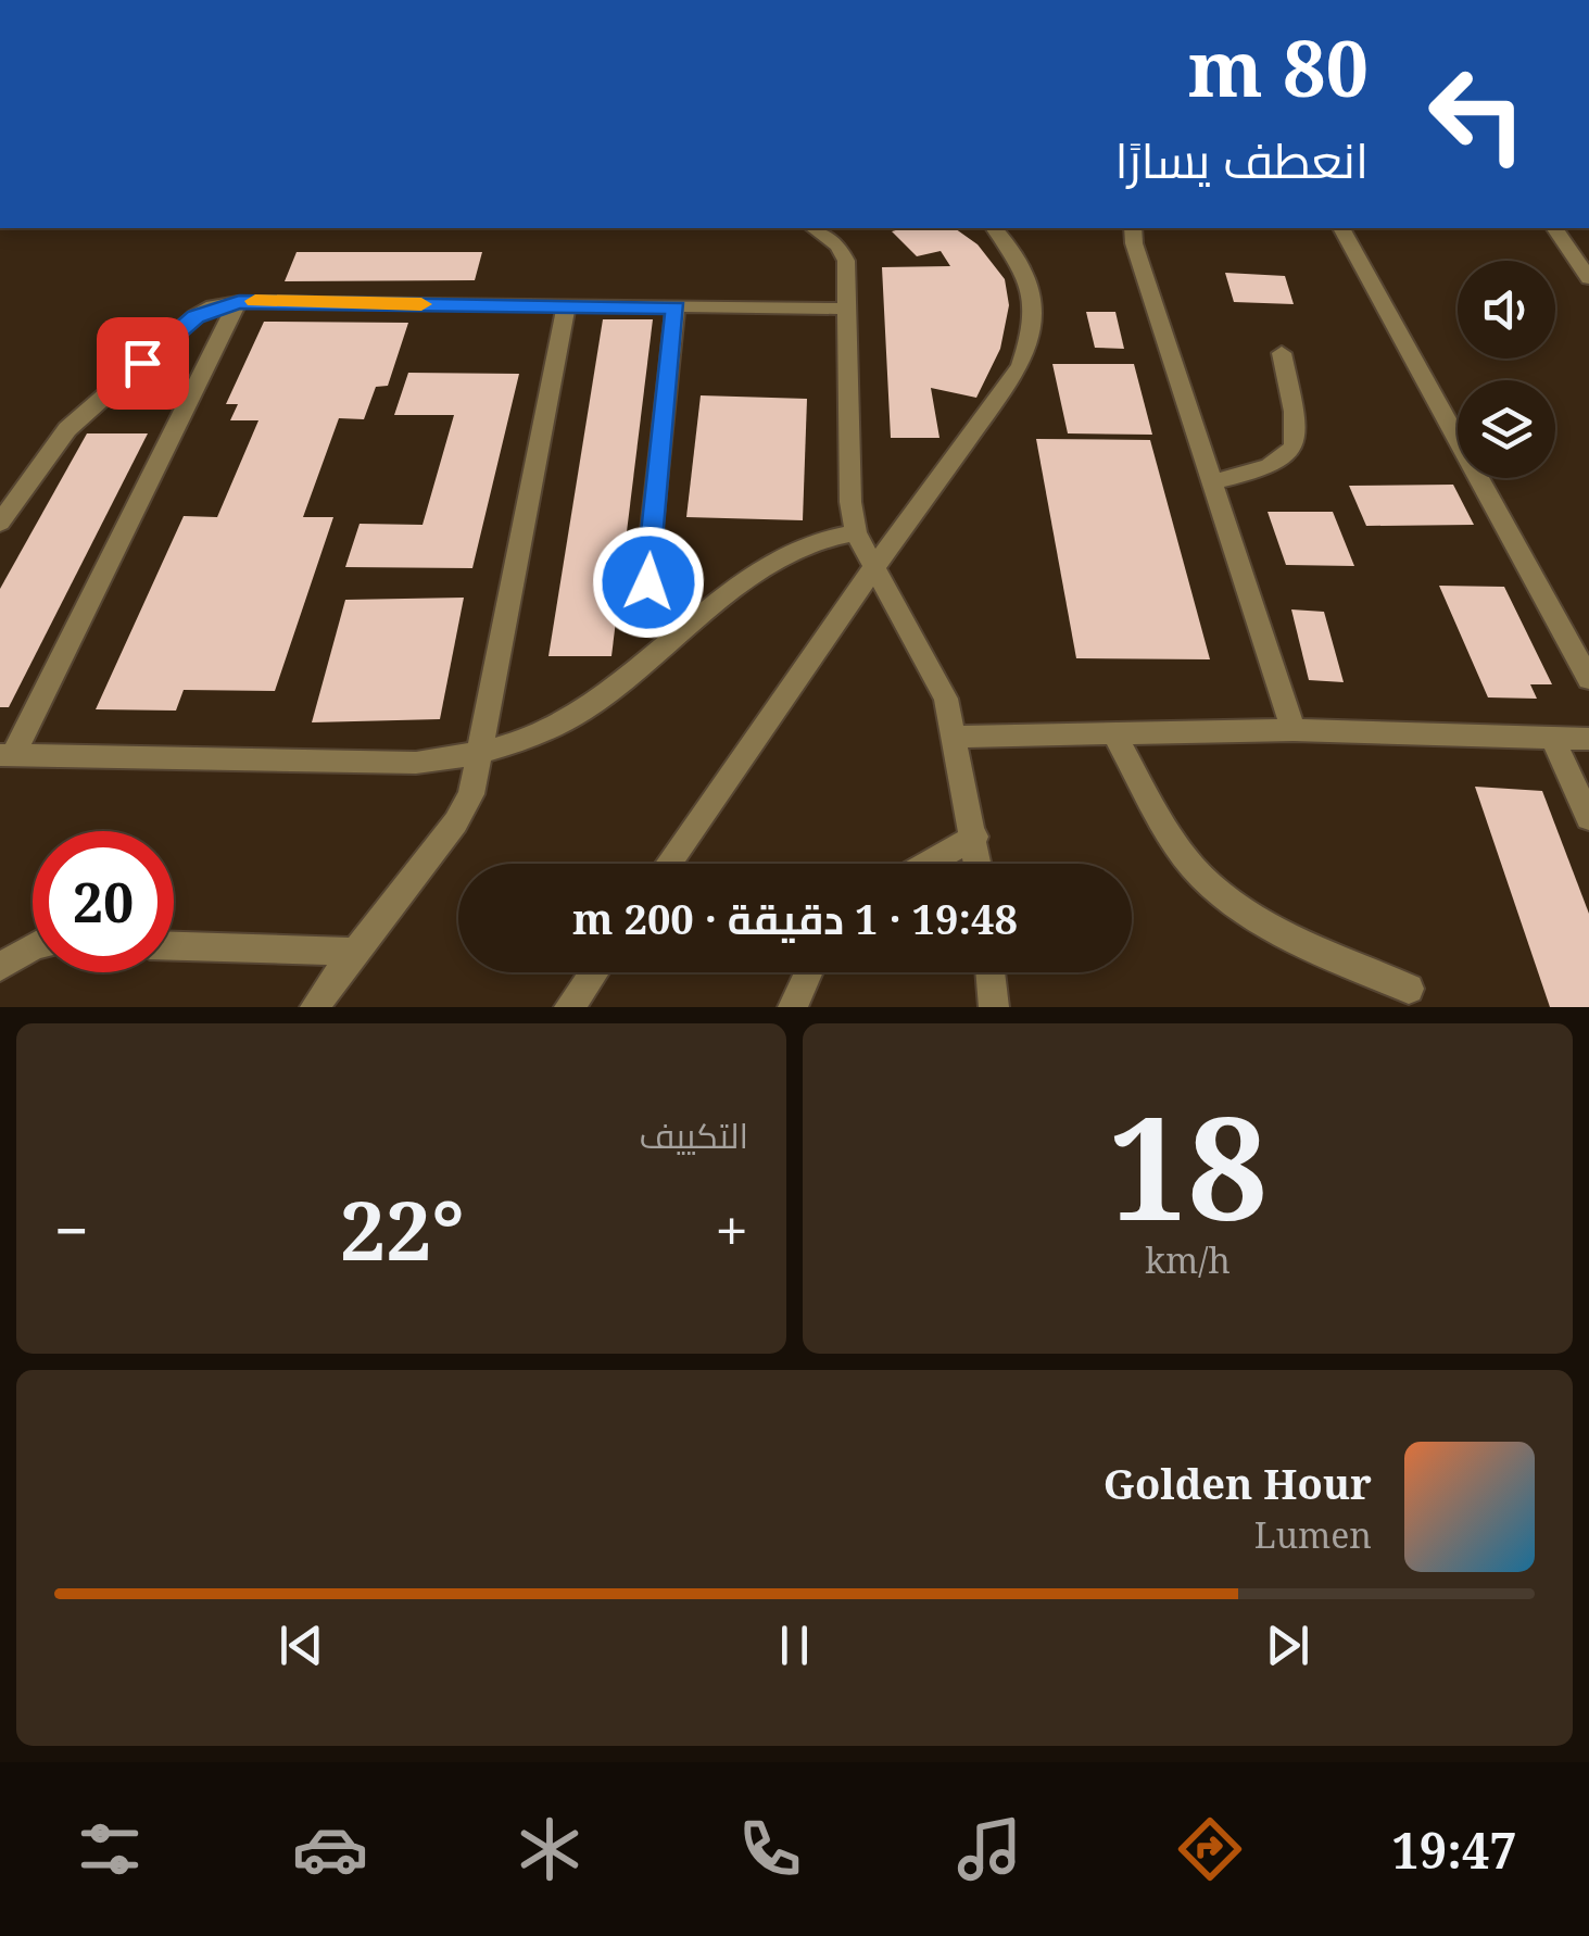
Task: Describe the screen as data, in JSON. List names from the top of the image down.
{
  "page": {
    "turn": ["80 m", "انعطف يسارًا"],
    "limit": "20",
    "trip": "19:48 · 1 دقيقة · 200 m",
    "tile": [
      ["18", "km/h"],
      "التكييف"
    ],
    "heat": ["−", "22°", "+"],
    "song": ["Golden Hour", "Lumen"],
    "tabs": "19:47"
  }
}
